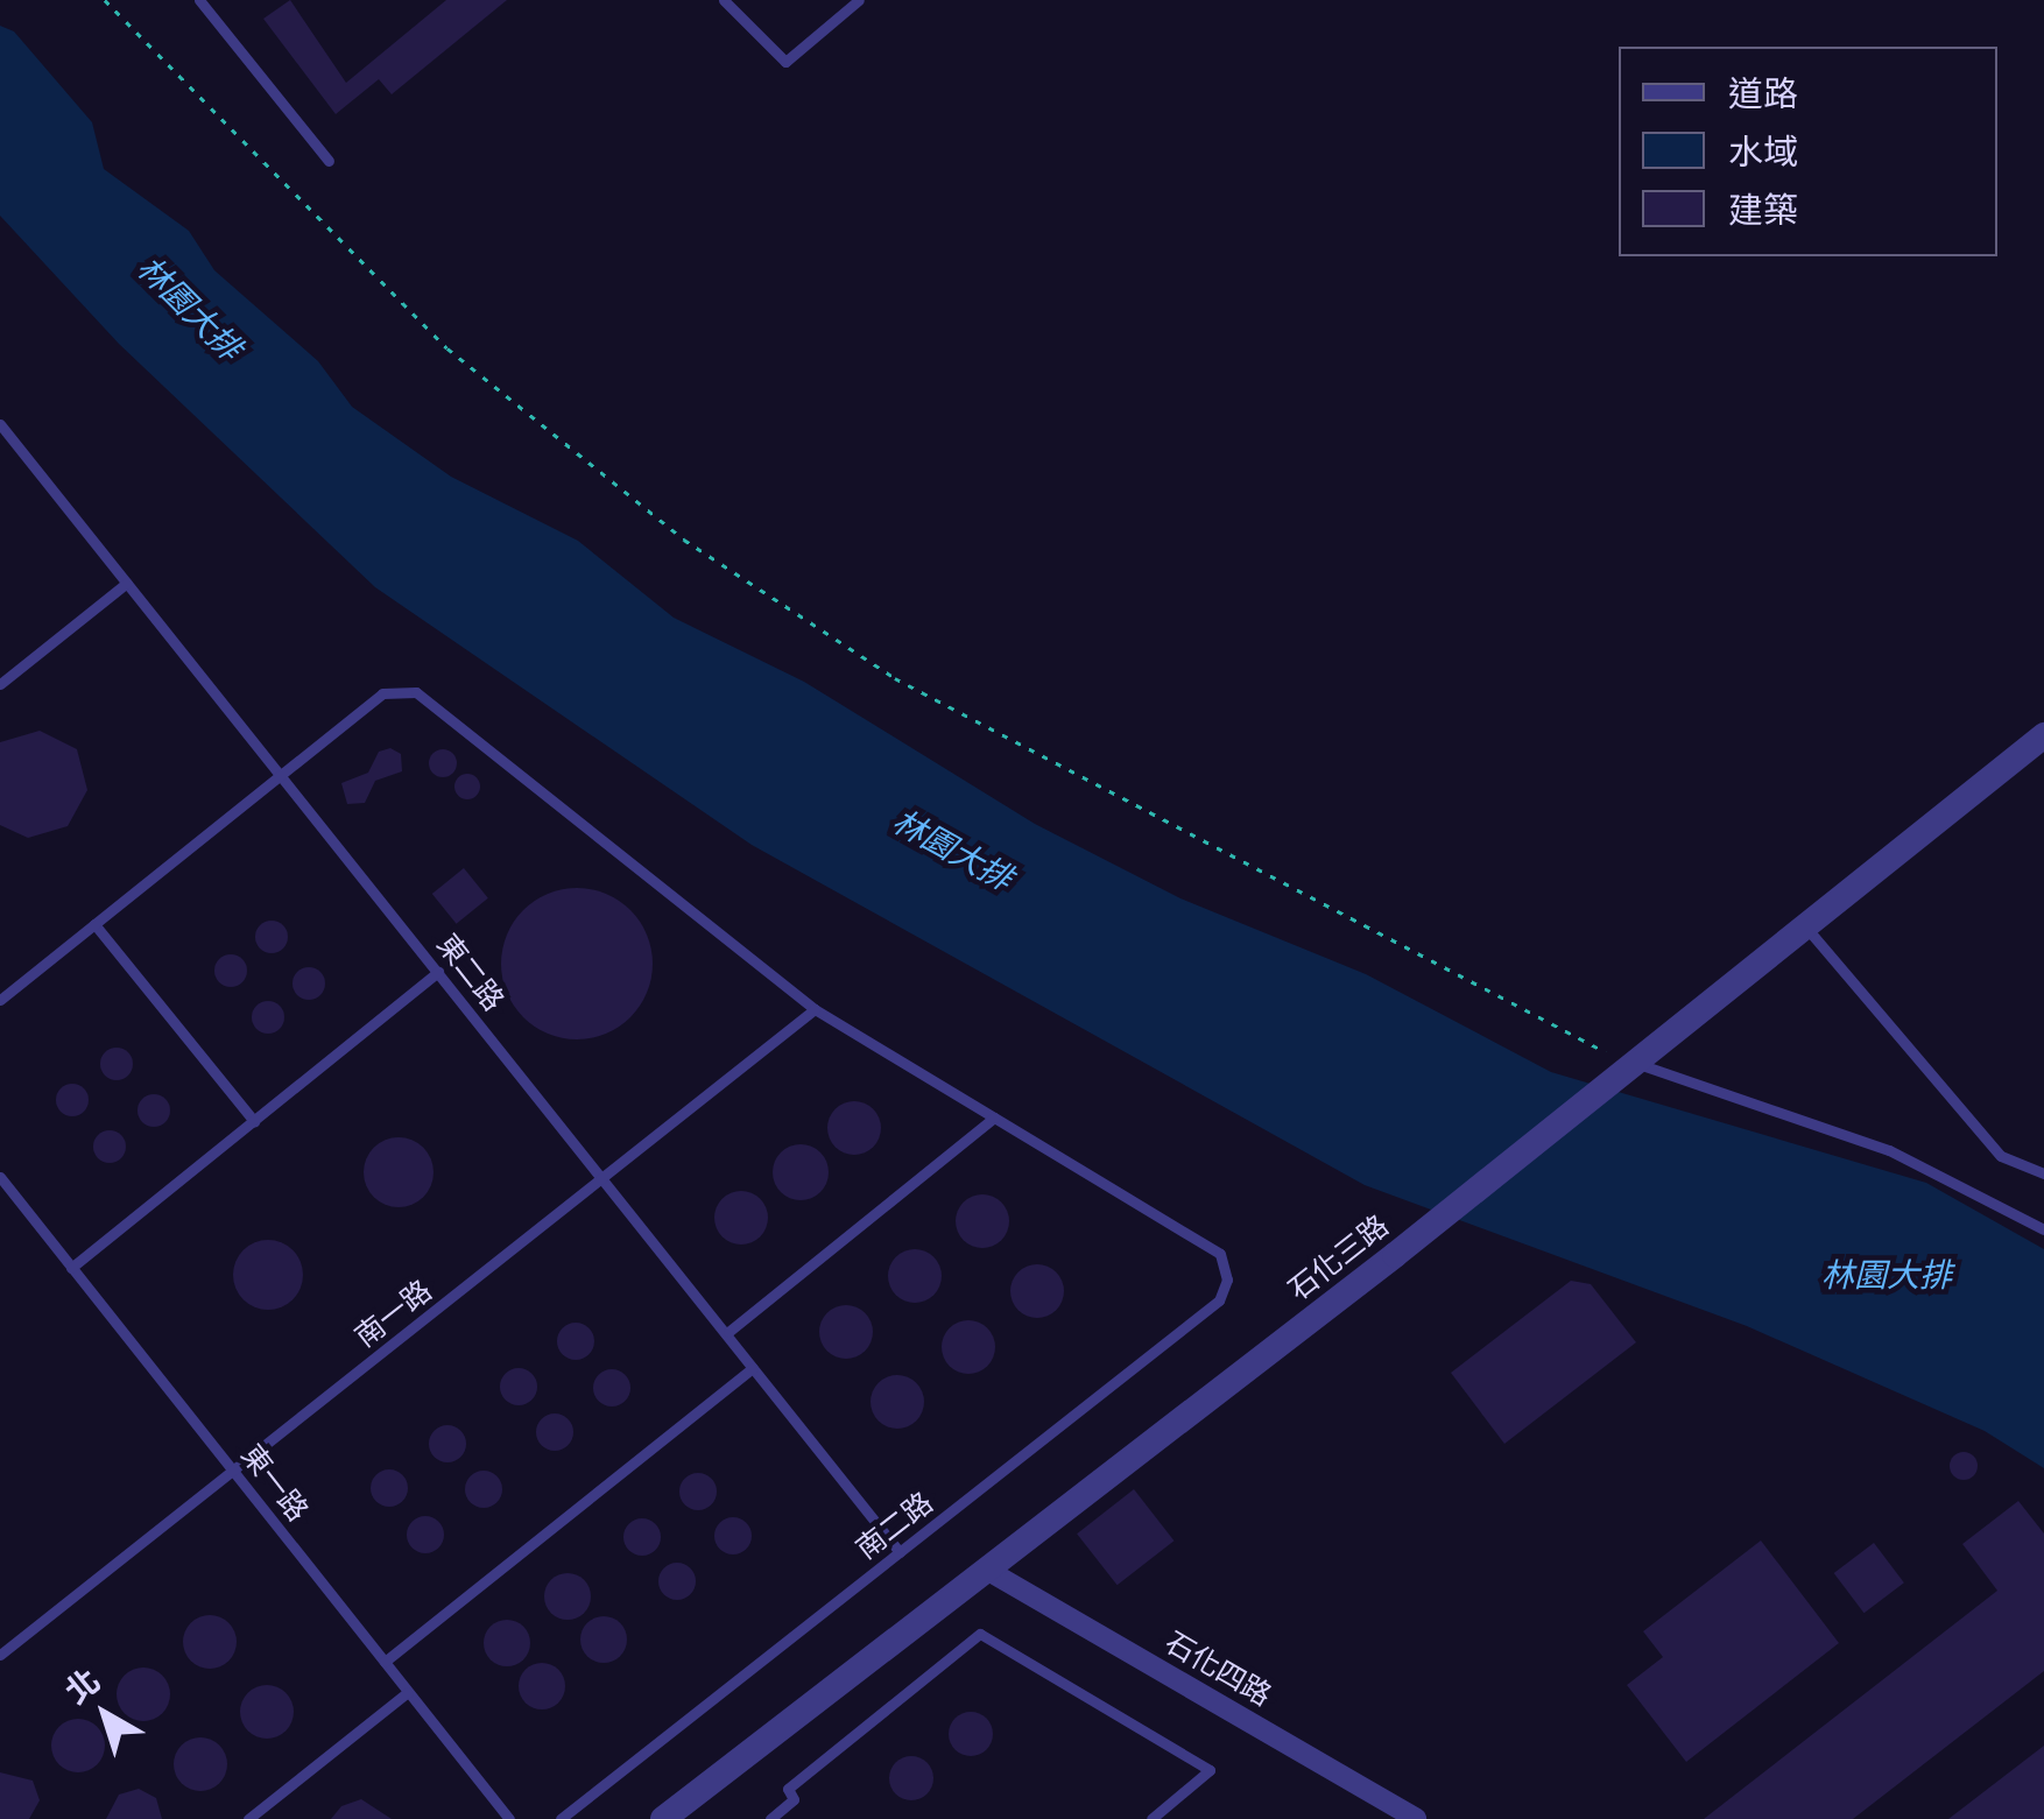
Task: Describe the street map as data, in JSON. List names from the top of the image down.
{
  "streets": {
    "street": ["石化三路", "石化四路"],
    "lane": [
      "東二路",
      "南一路",
      "東一路",
      "南二路"
    ]
  },
  "crossings": [
    ["東二路", "南一路"],
    ["東二路", "南二路"],
    ["石化三路", "石化四路"],
    ["南一路", "東一路"]
  ],
  "water": ["林園大排"],
  "legend": ["道路", "水域", "建築"],
  "north": "top left"
}
